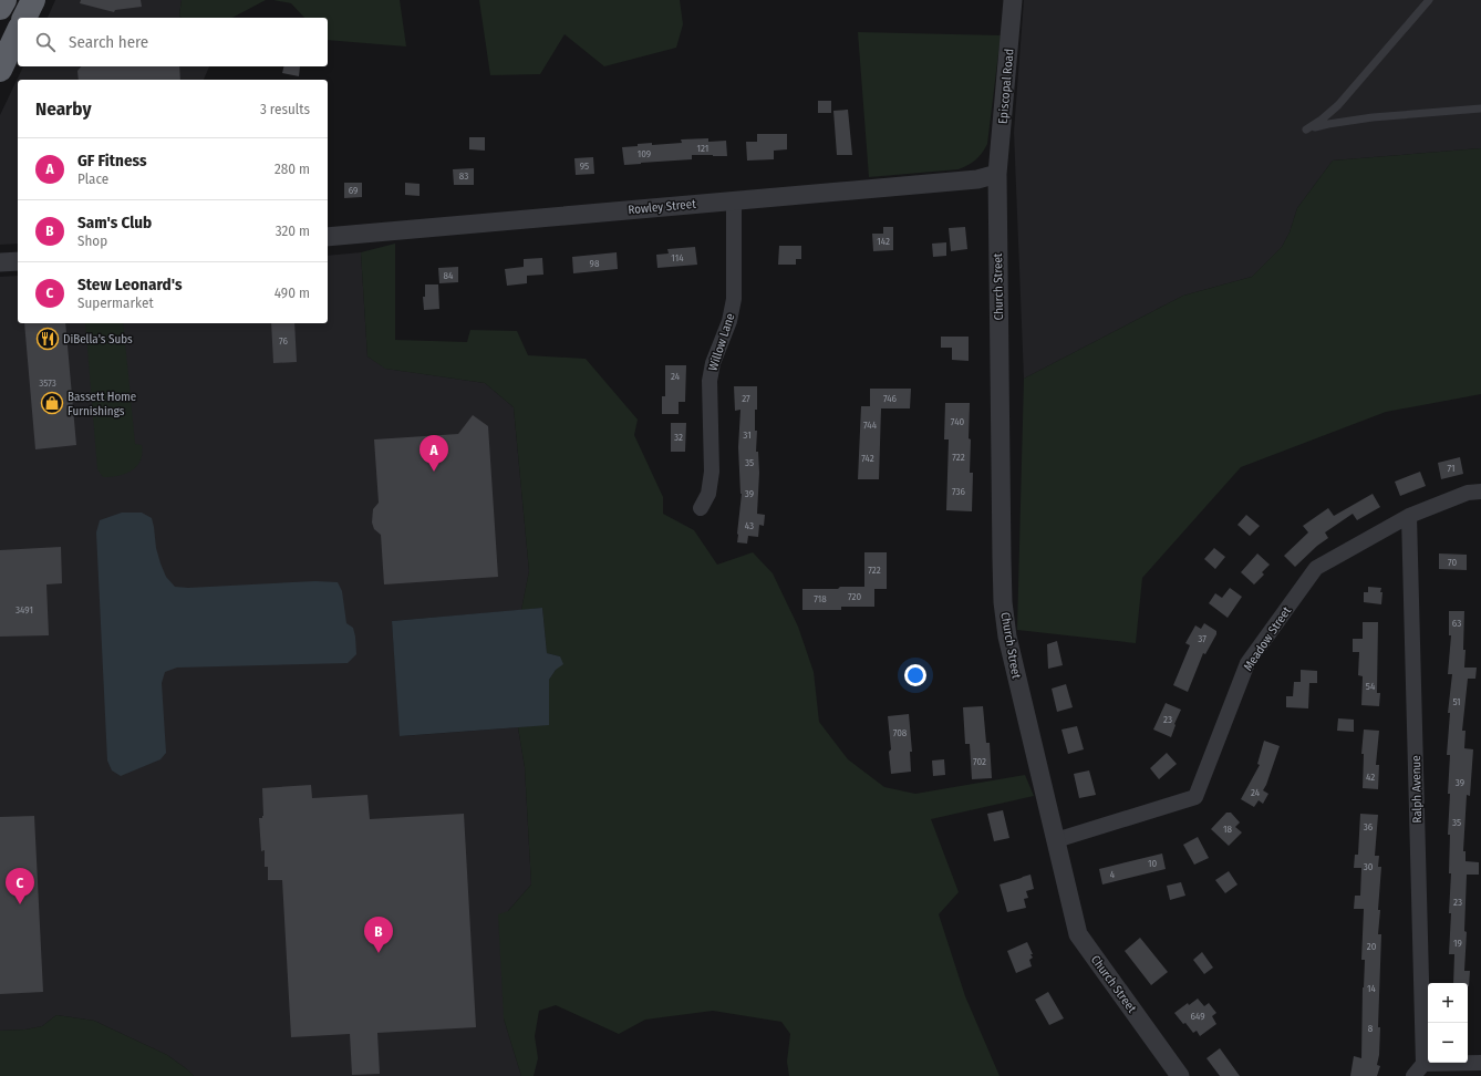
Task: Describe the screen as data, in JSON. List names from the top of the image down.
{
  "streets": {
    "street": [
      "Episcopal Road",
      "Rowley Street",
      "Church Street",
      "Willow Lane",
      "Meadow Street",
      "Ralph Avenue"
    ]
  },
  "crossings": [
    ["Episcopal Road", "Rowley Street"],
    ["Episcopal Road", "Church Street"],
    ["Rowley Street", "Church Street"],
    ["Rowley Street", "Willow Lane"],
    ["Church Street", "Meadow Street"],
    ["Meadow Street", "Ralph Avenue"]
  ],
  "places": {
    "restaurant": ["DiBella's Subs"],
    "shop": ["Bassett Home Furnishings"]
  },
  "house_numbers": [
    "121",
    "109",
    "95",
    "83",
    "69",
    "142",
    "114",
    "98",
    "84",
    "76",
    "24",
    "3573",
    "27",
    "746",
    "740",
    "744",
    "31",
    "32",
    "722",
    "742",
    "35",
    "71",
    "736",
    "39",
    "43",
    "70",
    "722",
    "720",
    "718",
    "3491",
    "63",
    "37",
    "54",
    "51",
    "23",
    "708",
    "702",
    "42",
    "39",
    "24",
    "35",
    "36",
    "18",
    "10",
    "30",
    "4",
    "23",
    "19",
    "20",
    "14",
    "649",
    "8"
  ],
  "page": {
    "search": "Search here",
    "heading": ["Nearby", "3 results"],
    "list": [
      {
        "mark": "A",
        "name": "GF Fitness",
        "note": "Place",
        "value": "280 m"
      },
      {
        "mark": "B",
        "name": "Sam's Club",
        "note": "Shop",
        "value": "320 m"
      },
      {
        "mark": "C",
        "name": "Stew Leonard's",
        "note": "Supermarket",
        "value": "490 m"
      }
    ],
    "pins": ["A", "C", "B"],
    "map_buttons": ["+", "−"]
  }
}
